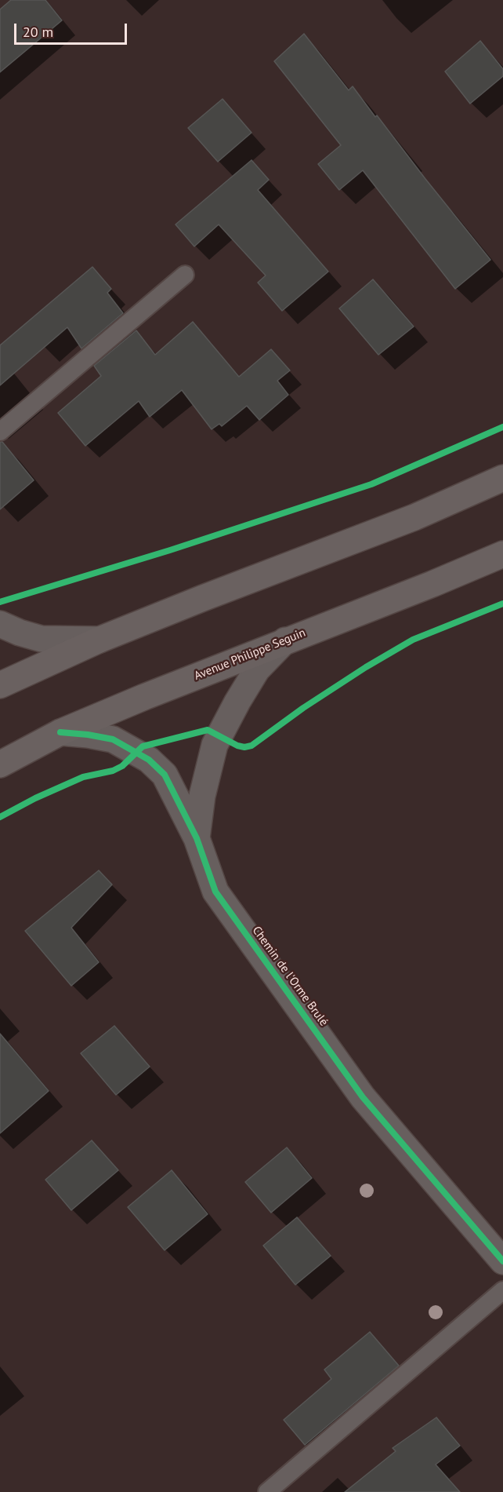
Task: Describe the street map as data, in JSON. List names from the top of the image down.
{
  "streets": {
    "main road": ["Avenue Philippe Seguin"],
    "street": ["Chemin de l'Orme Brulé"]
  },
  "crossings": [
    ["Avenue Philippe Seguin", "Chemin de l'Orme Brulé"]
  ],
  "scale_bar": "20 m"
}
